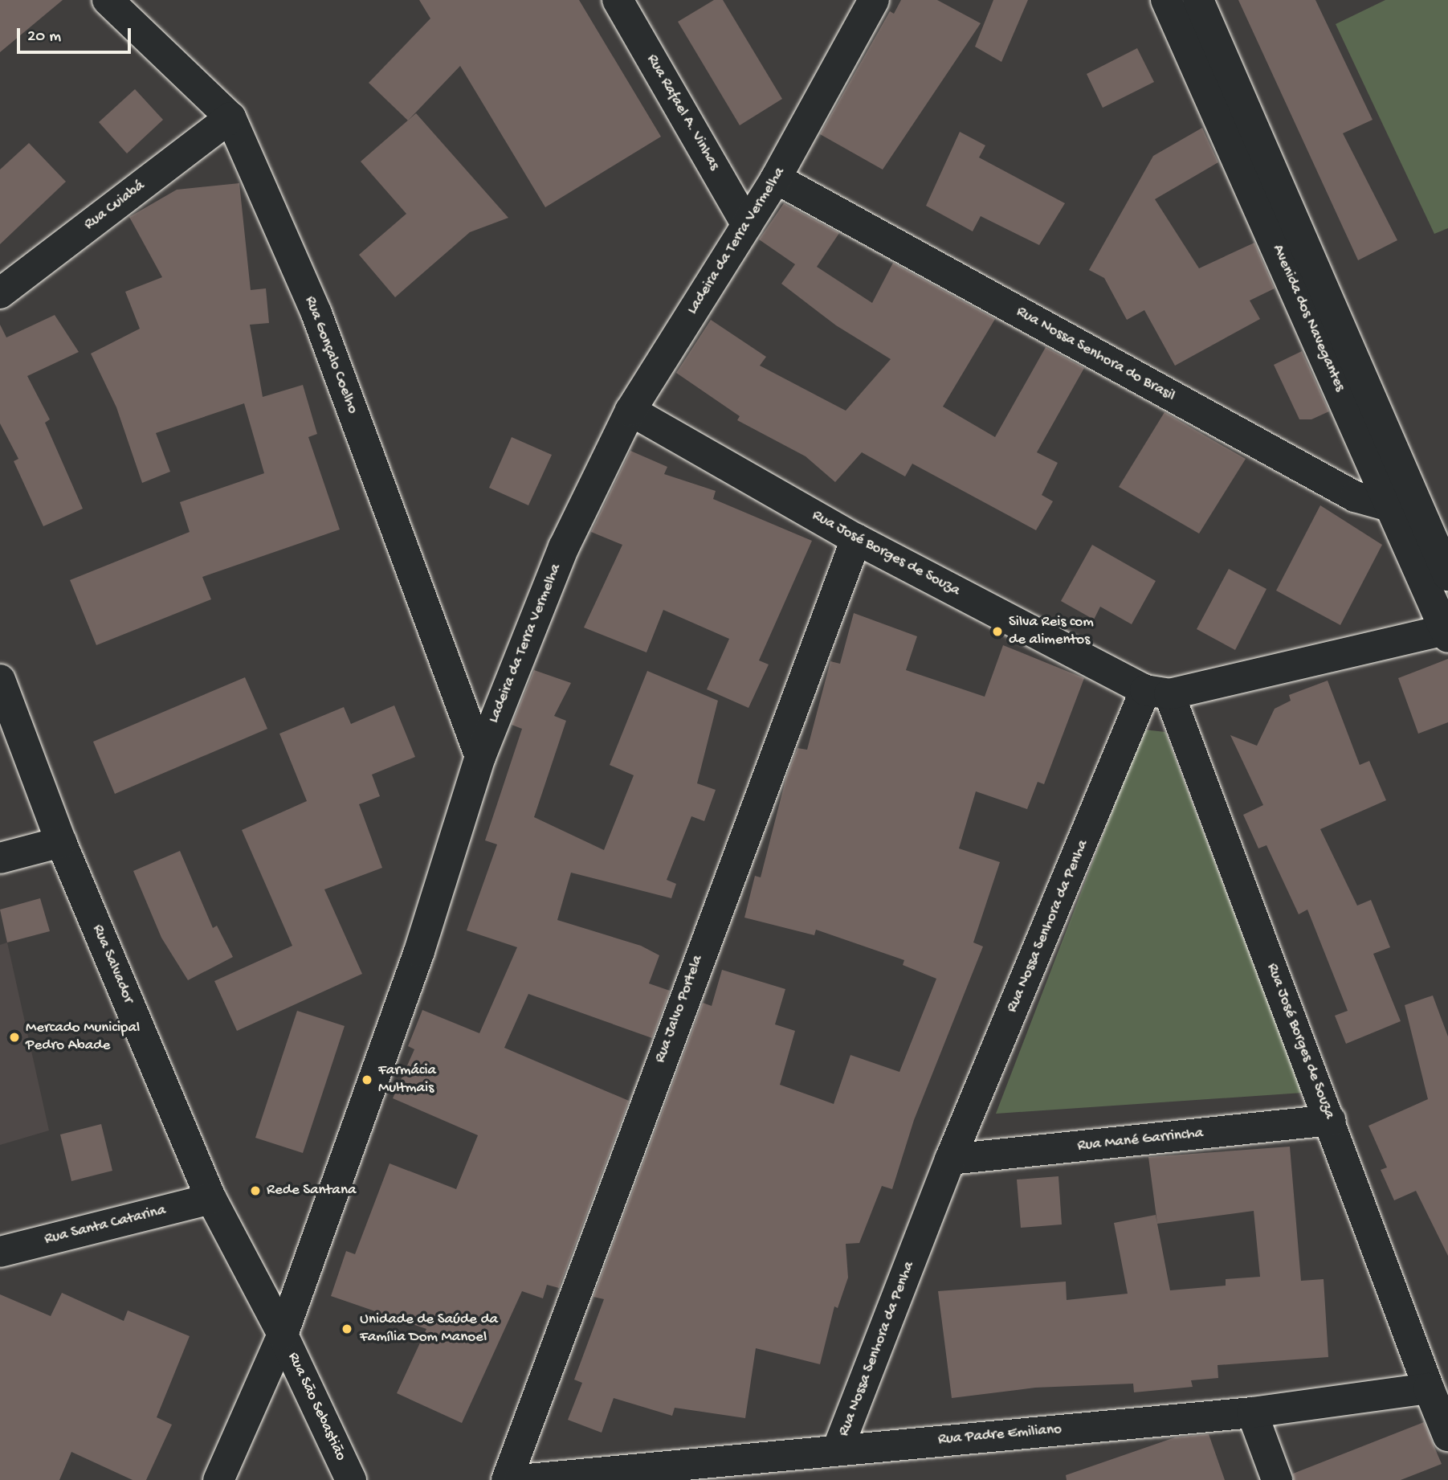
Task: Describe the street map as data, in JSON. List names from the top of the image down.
{
  "streets": {
    "street": [
      "Rua Rafael A. Vinhas",
      "Rua Cuiabá",
      "Ladeira da Terra Vermelha",
      "Avenida dos Navegantes",
      "Rua Nossa Senhora do Brasil",
      "Rua Gonçalo Coelho",
      "Rua José Borges de Souza",
      "Rua Nossa Senhora da Penha",
      "Rua Salvador",
      "Rua Jalvo Portela",
      "Rua Mané Garrincha",
      "Rua Santa Catarina",
      "Rua São Sebastião",
      "Rua Padre Emiliano"
    ]
  },
  "crossings": [
    ["Rua Rafael A. Vinhas", "Ladeira da Terra Vermelha"],
    ["Rua Cuiabá", "Rua Gonçalo Coelho"],
    ["Ladeira da Terra Vermelha", "Rua Nossa Senhora do Brasil"],
    ["Ladeira da Terra Vermelha", "Rua Gonçalo Coelho"],
    ["Ladeira da Terra Vermelha", "Rua José Borges de Souza"],
    ["Ladeira da Terra Vermelha", "Rua Salvador"],
    ["Ladeira da Terra Vermelha", "Rua São Sebastião"],
    ["Avenida dos Navegantes", "Rua Nossa Senhora do Brasil"],
    ["Rua José Borges de Souza", "Rua Nossa Senhora da Penha"],
    ["Rua José Borges de Souza", "Rua Jalvo Portela"],
    ["Rua José Borges de Souza", "Rua Mané Garrincha"],
    ["Rua José Borges de Souza", "Rua Padre Emiliano"],
    ["Rua Nossa Senhora da Penha", "Rua Mané Garrincha"],
    ["Rua Nossa Senhora da Penha", "Rua Padre Emiliano"],
    ["Rua Salvador", "Rua Santa Catarina"],
    ["Rua Salvador", "Rua São Sebastião"]
  ],
  "places": [
    "Silva Reis com de alimentos",
    "Mercado Municipal Pedro Abade",
    "Farmácia Multmais",
    "Rede Santana",
    "Unidade de Saúde da Família Dom Manoel"
  ],
  "scale_bar": "20 m"
}
